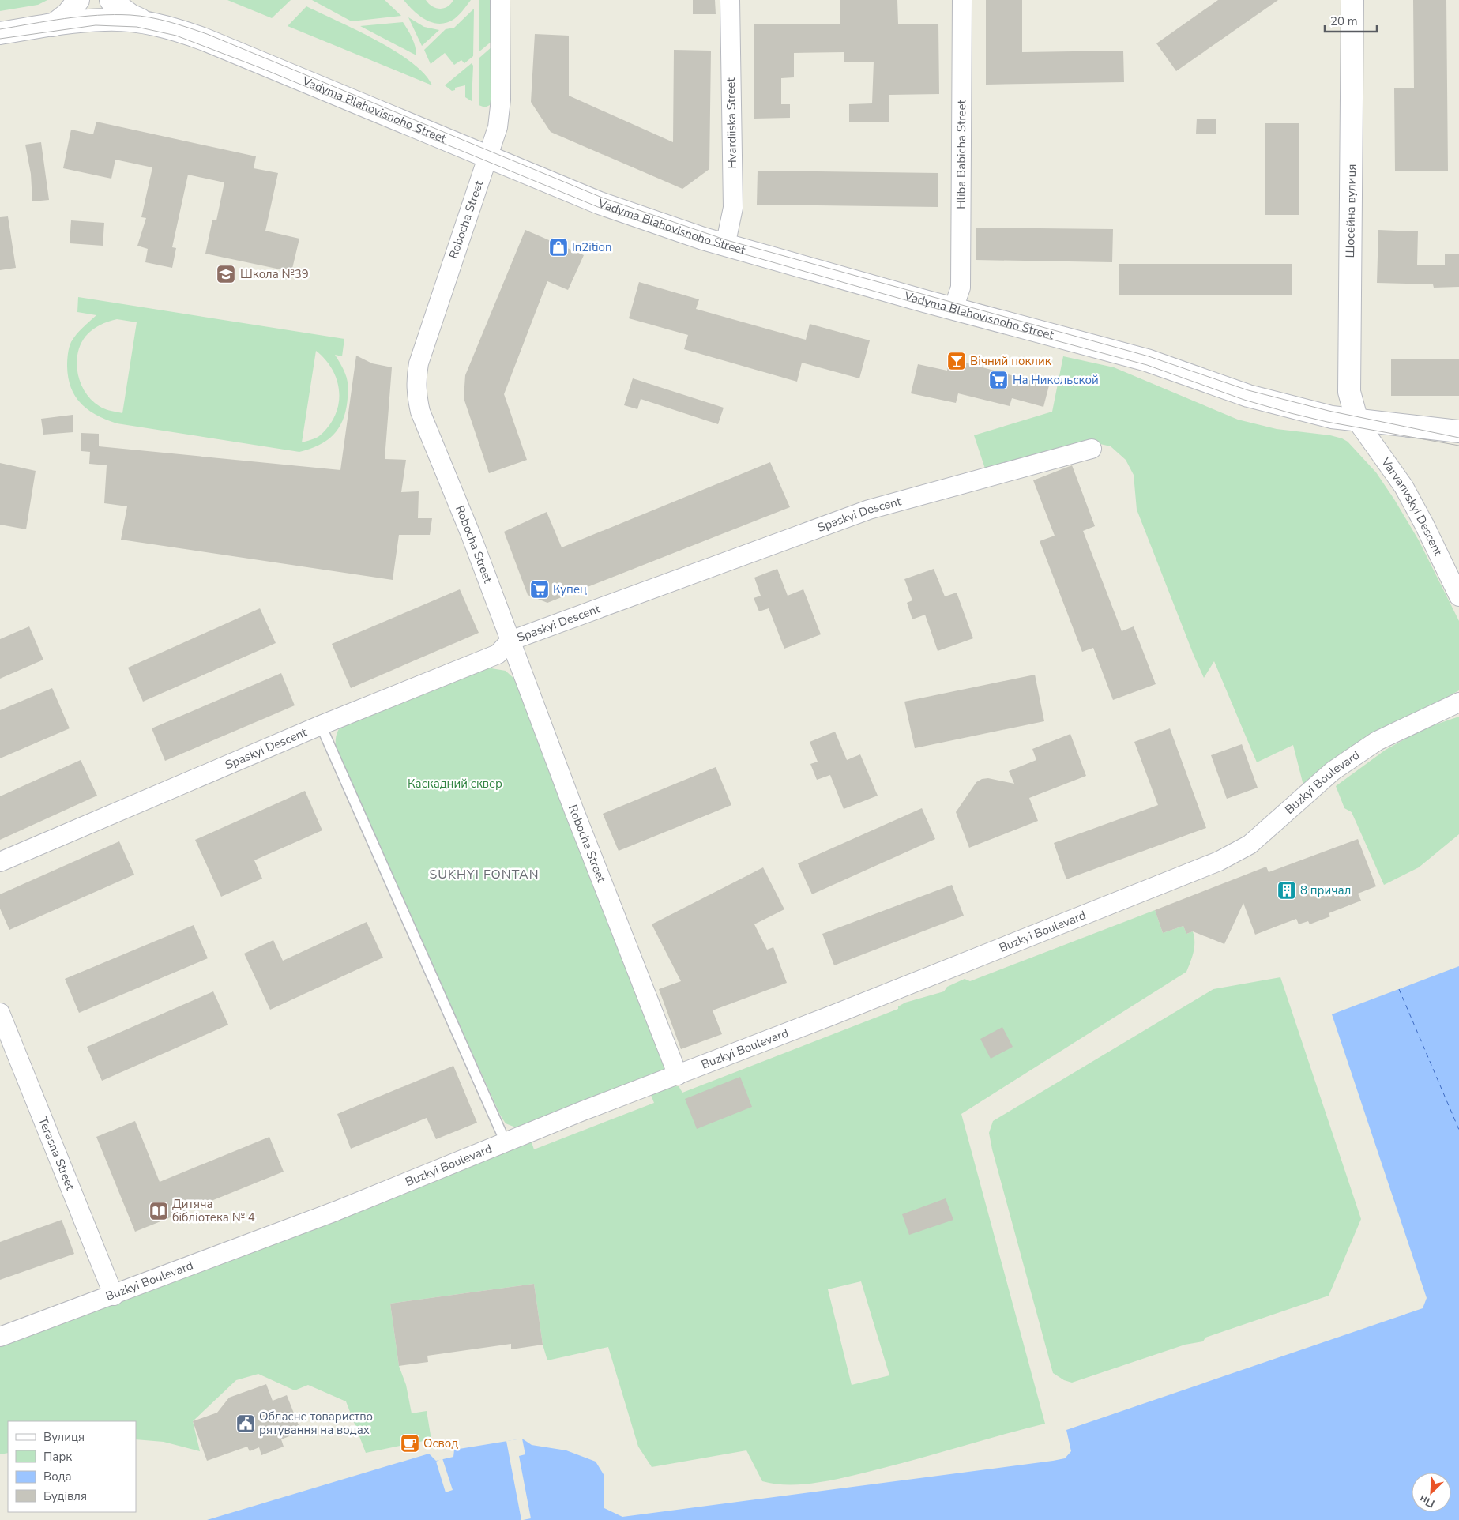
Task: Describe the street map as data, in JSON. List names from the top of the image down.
{
  "streets": {
    "street": [
      "Vadyma Blahovisnoho Street",
      "Hvardiiska Street",
      "Hliba Babicha Street",
      "Шосейна вулиця",
      "Robocha Street",
      "Varvarivskyi Descent",
      "Spaskyi Descent",
      "Buzkyi Boulevard",
      "Terasna Street"
    ]
  },
  "crossings": [
    ["Vadyma Blahovisnoho Street", "Hvardiiska Street"],
    ["Vadyma Blahovisnoho Street", "Hliba Babicha Street"],
    ["Vadyma Blahovisnoho Street", "Шосейна вулиця"],
    ["Vadyma Blahovisnoho Street", "Robocha Street"],
    ["Vadyma Blahovisnoho Street", "Varvarivskyi Descent"],
    ["Шосейна вулиця", "Varvarivskyi Descent"],
    ["Robocha Street", "Spaskyi Descent"],
    ["Robocha Street", "Buzkyi Boulevard"],
    ["Buzkyi Boulevard", "Terasna Street"]
  ],
  "districts": ["SUKHYI FONTAN"],
  "parks": ["Каскадний сквер"],
  "places": {
    "shop": ["In2ition"],
    "school or university": ["Школа №39"],
    "bar": ["Вічний поклик"],
    "supermarket": ["На Никольской", "Купец"],
    "building": ["8 причал"],
    "library": ["Дитяча бібліотека № 4"],
    "public building": ["Обласне товариство рятування на водах"],
    "cafe": ["Освод"]
  },
  "legend": [
    "Вулиця",
    "Парк",
    "Вода",
    "Будівля"
  ],
  "scale_bar": "20 m",
  "north": "bottom left"
}
